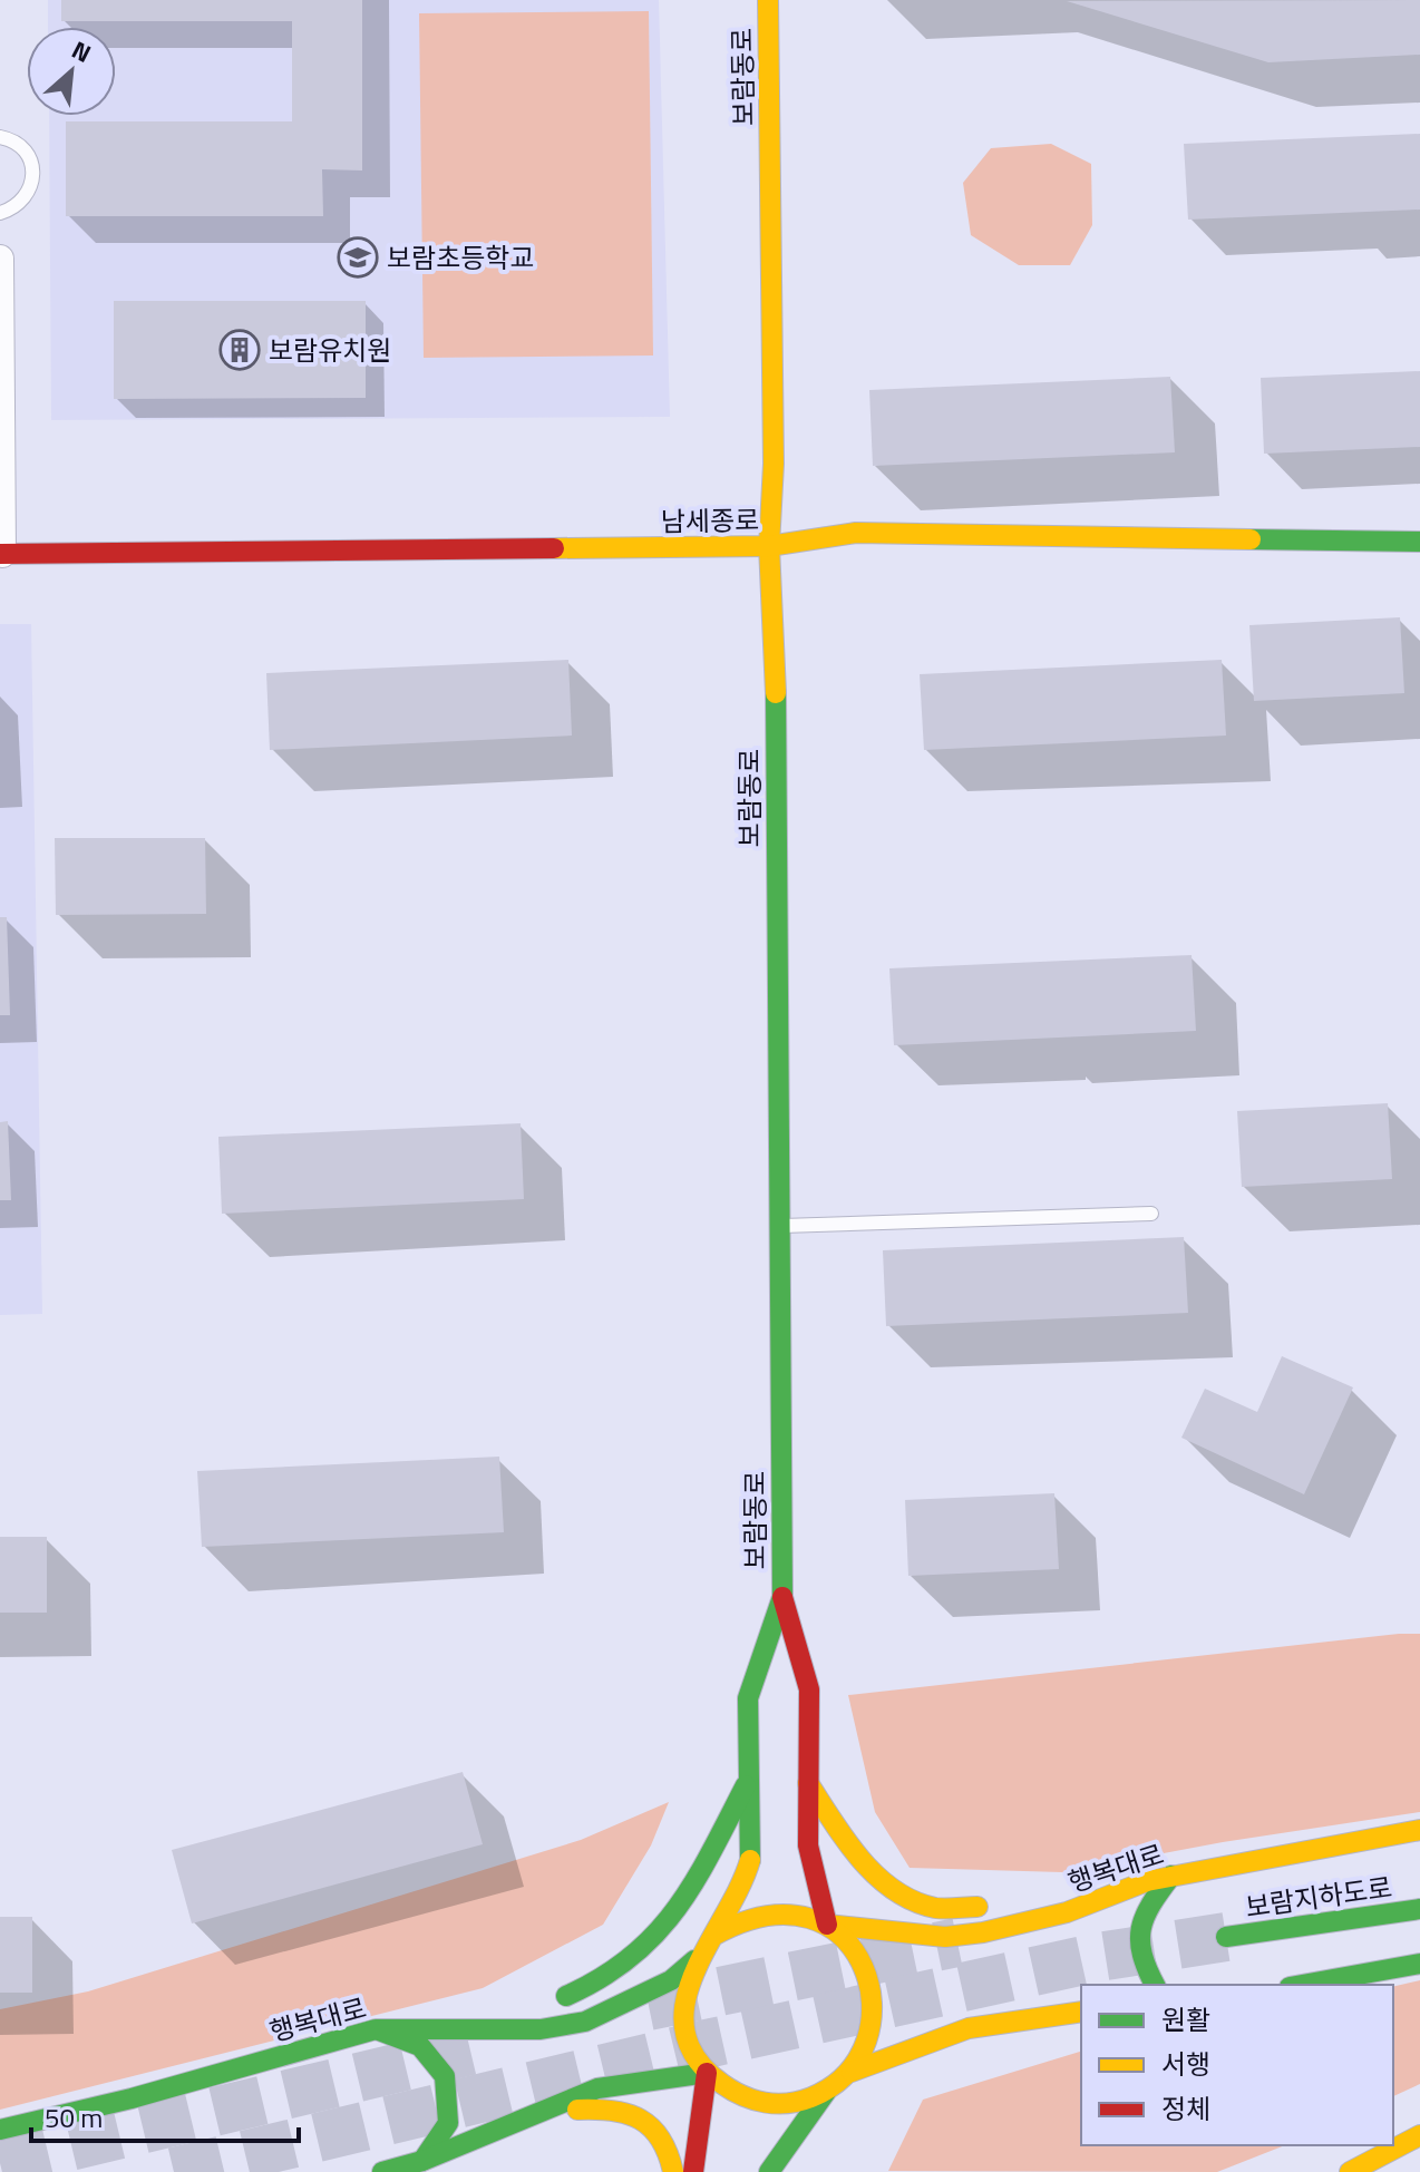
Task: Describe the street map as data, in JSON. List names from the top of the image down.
{
  "streets": {
    "main road": [
      "보람동로",
      "남세종로",
      "행복대로",
      "보람지하도로"
    ]
  },
  "crossings": [
    ["보람동로", "남세종로"]
  ],
  "places": {
    "school or university": ["보람초등학교"],
    "building": ["보람유치원"]
  },
  "legend": ["원활", "서행", "정체"],
  "scale_bar": "50 m",
  "north": "top right"
}
